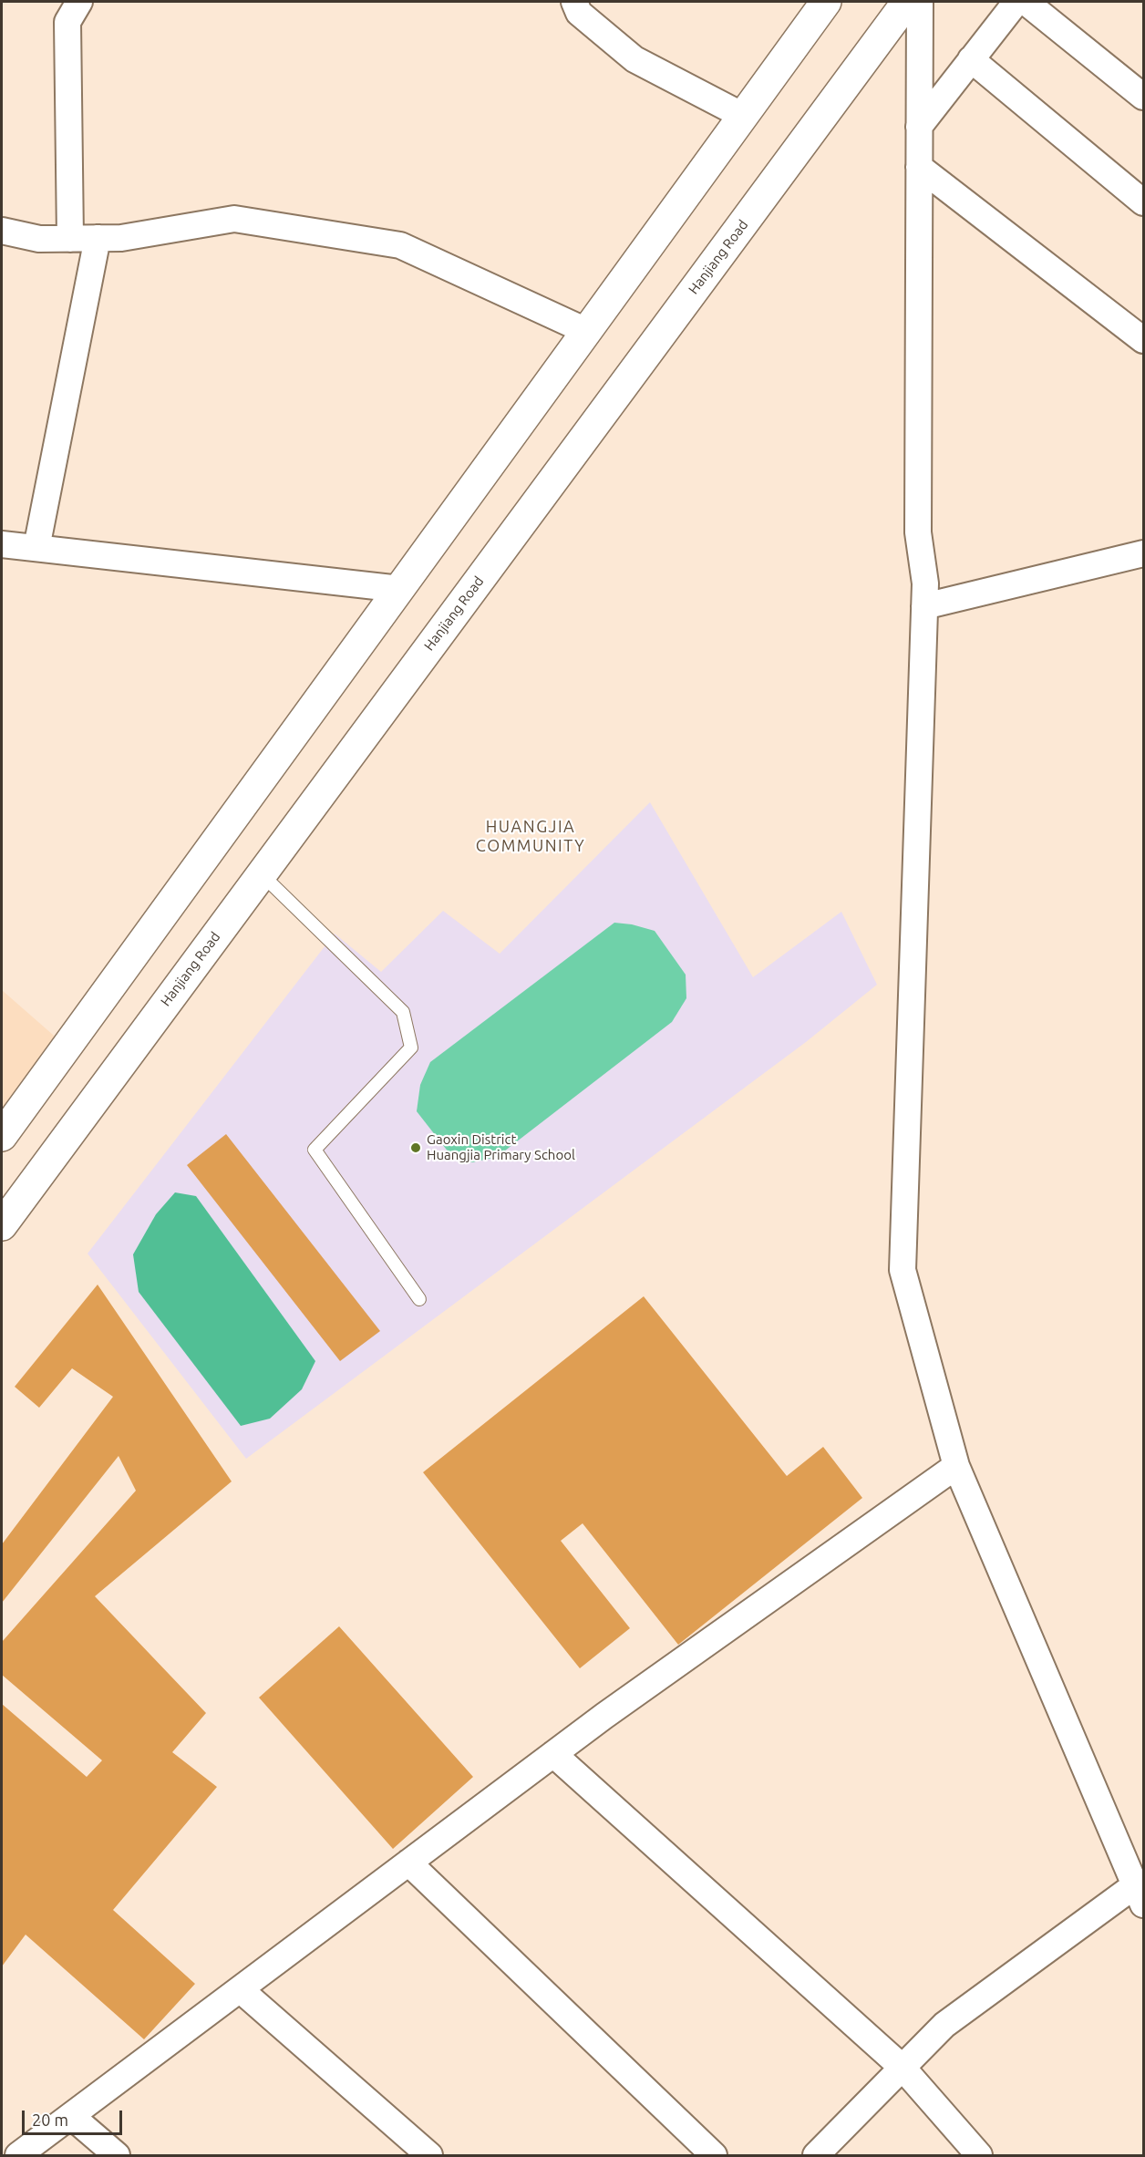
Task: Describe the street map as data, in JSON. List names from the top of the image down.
{
  "streets": {
    "main road": ["Hanjiang Road"]
  },
  "districts": ["HUANGJIA COMMUNITY"],
  "places": ["Gaoxin District Huangjia Primary School"],
  "scale_bar": "20 m"
}
